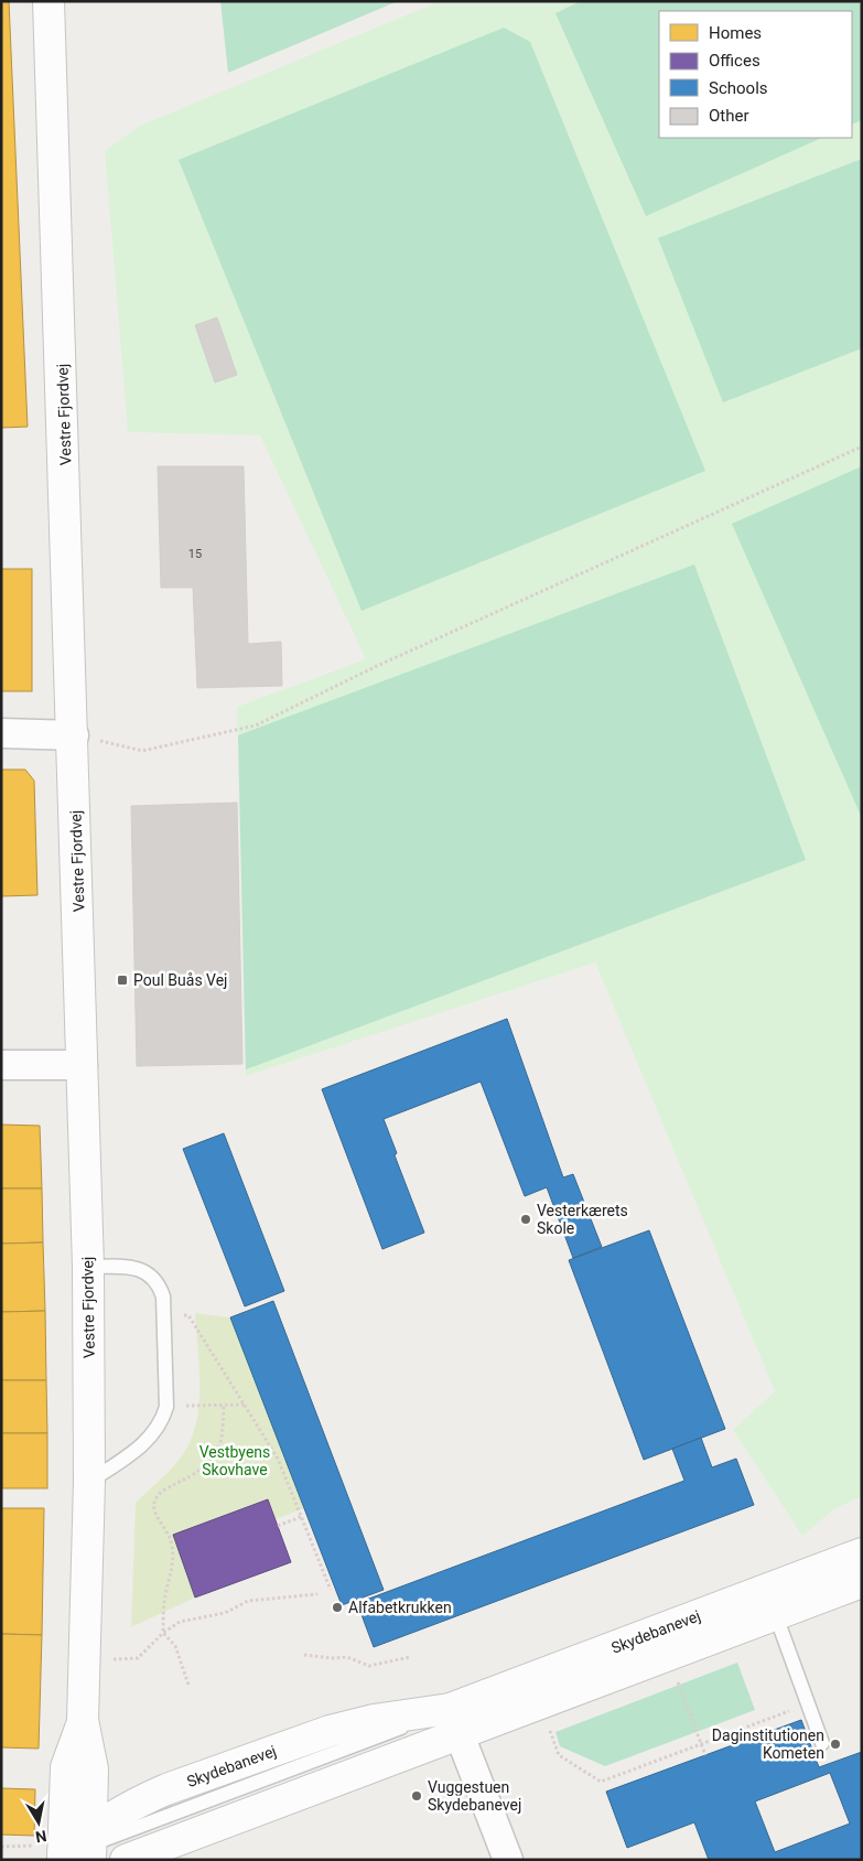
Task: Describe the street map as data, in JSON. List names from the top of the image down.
{
  "streets": {
    "street": ["Vestre Fjordvej", "Skydebanevej"]
  },
  "crossings": [
    ["Vestre Fjordvej", "Skydebanevej"]
  ],
  "parks": ["Vestbyens Skovhave"],
  "places": {
    "transit": ["Poul Buås Vej"],
    "other": [
      "Vesterkærets Skole",
      "Alfabetkrukken",
      "Daginstitutionen Kometen",
      "Vuggestuen Skydebanevej"
    ]
  },
  "house_numbers": ["15"],
  "legend": [
    "Homes",
    "Offices",
    "Schools",
    "Other"
  ],
  "north": "bottom"
}
